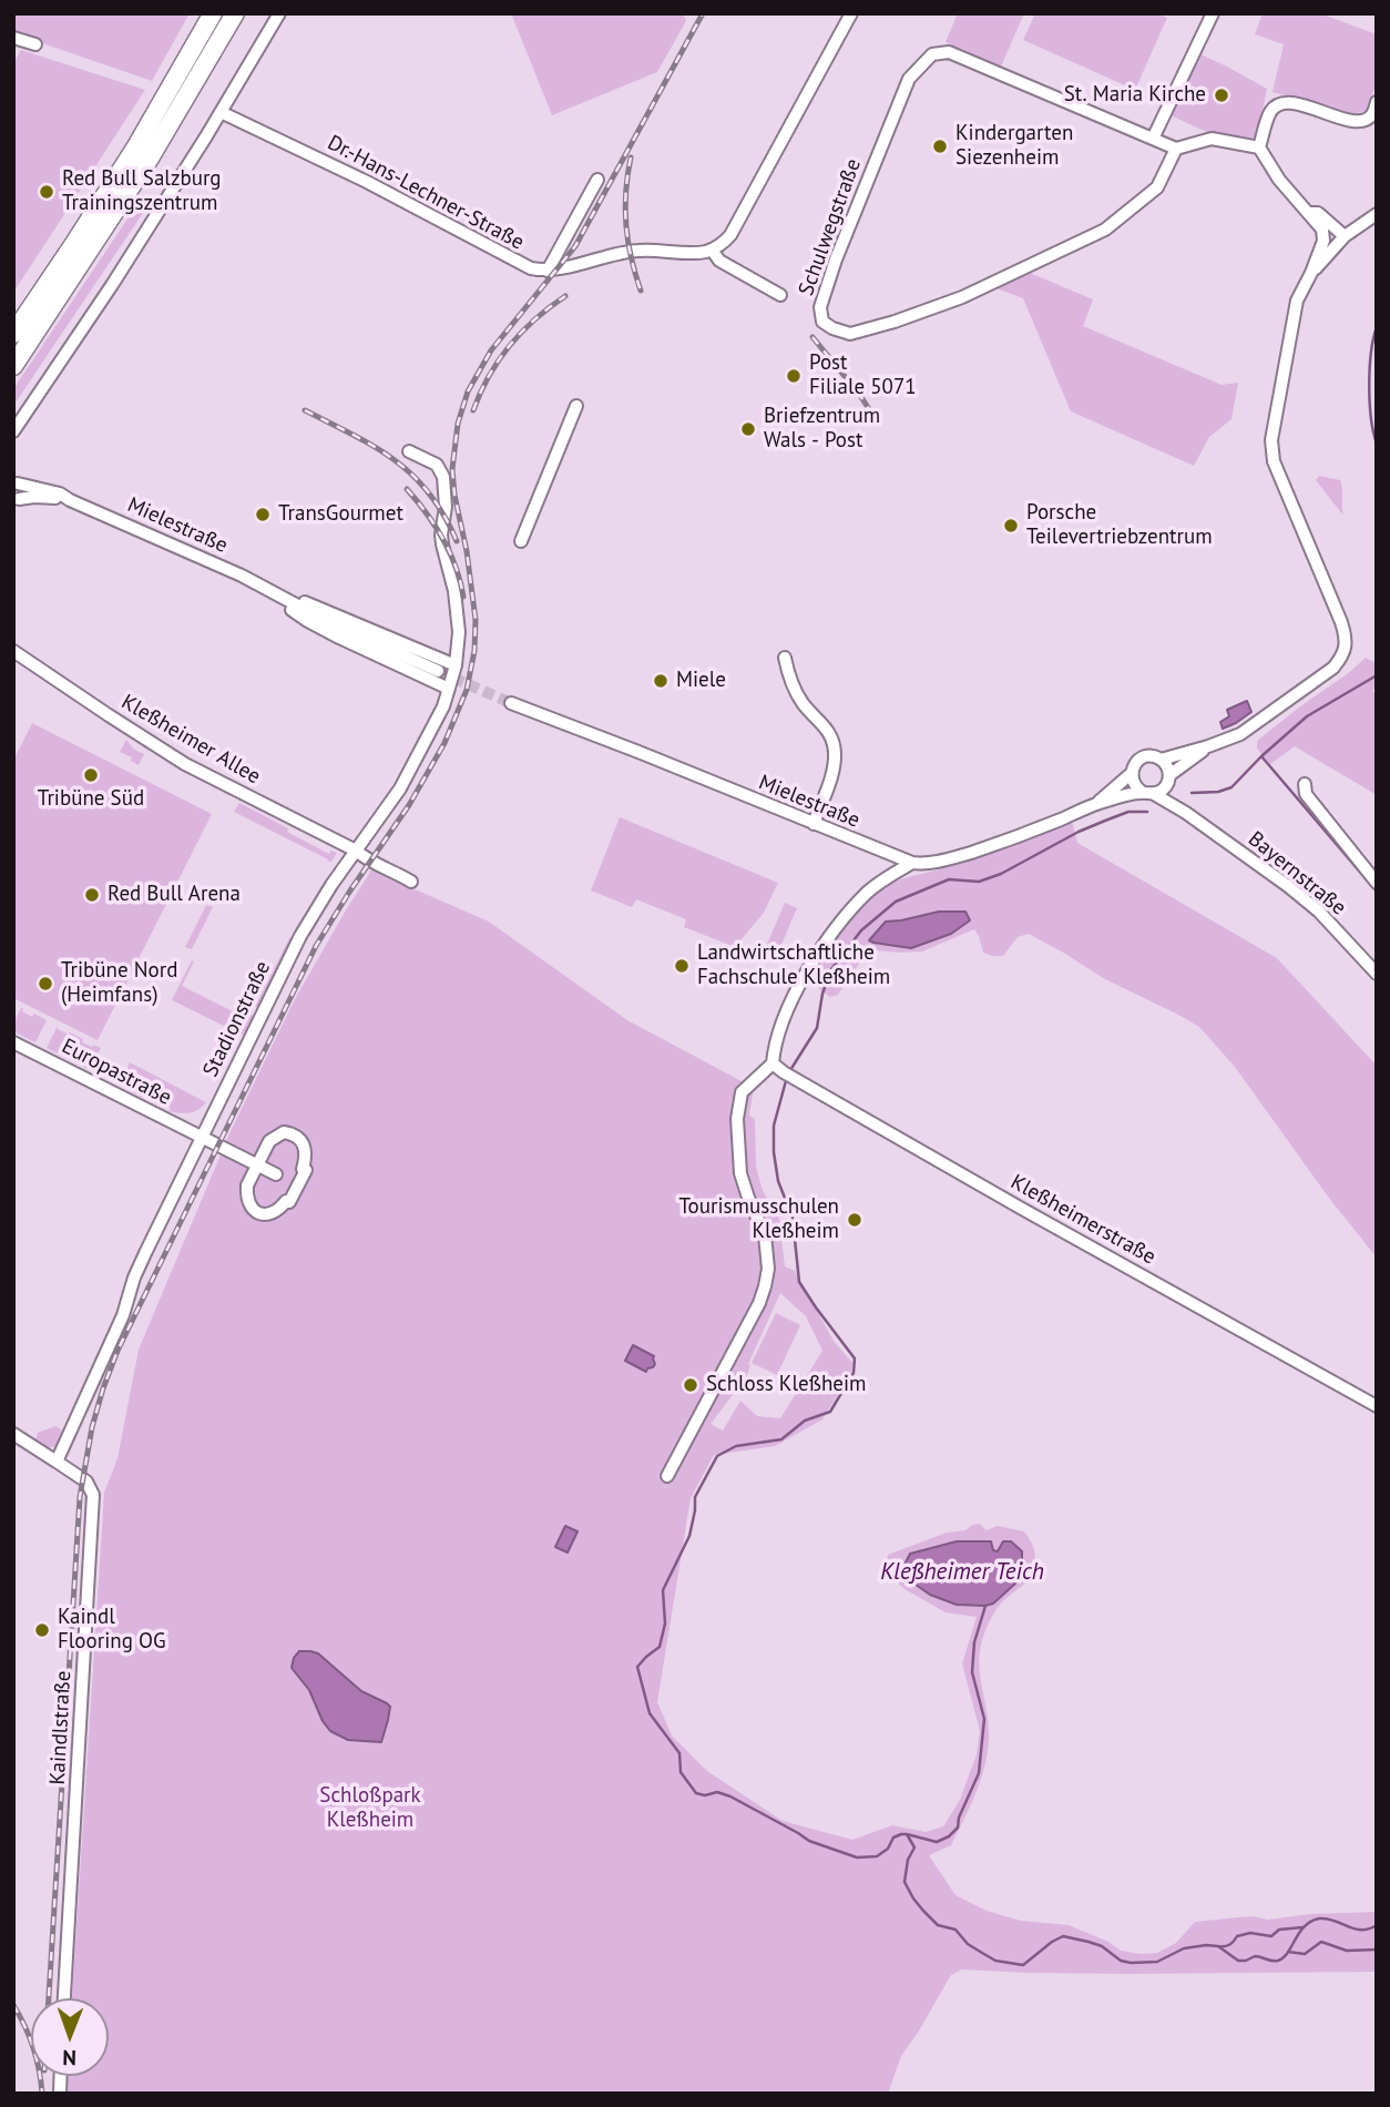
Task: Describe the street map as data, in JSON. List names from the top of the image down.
{
  "streets": {
    "street": [
      "Dr.-Hans-Lechner-Straße",
      "Schulwegstraße",
      "Mielestraße",
      "Kleßheimer Allee",
      "Bayernstraße",
      "Stadionstraße",
      "Europastraße",
      "Kleßheimerstraße",
      "Kaindlstraße"
    ]
  },
  "crossings": [
    ["Mielestraße", "Bayernstraße"],
    ["Mielestraße", "Stadionstraße"],
    ["Kleßheimer Allee", "Stadionstraße"],
    ["Stadionstraße", "Europastraße"]
  ],
  "water": ["Kleßheimer Teich"],
  "parks": ["Schloßpark Kleßheim"],
  "places": [
    "St. Maria Kirche",
    "Kindergarten Siezenheim",
    "Red Bull Salzburg Trainingszentrum",
    "Post Filiale 5071",
    "Briefzentrum Wals - Post",
    "TransGourmet",
    "Porsche Teilevertriebzentrum",
    "Miele",
    "Tribüne Süd",
    "Red Bull Arena",
    "Landwirtschaftliche Fachschule Kleßheim",
    "Tribüne Nord (Heimfans)",
    "Tourismusschulen Kleßheim",
    "Schloss Kleßheim",
    "Kaindl Flooring OG"
  ],
  "north": "bottom"
}
